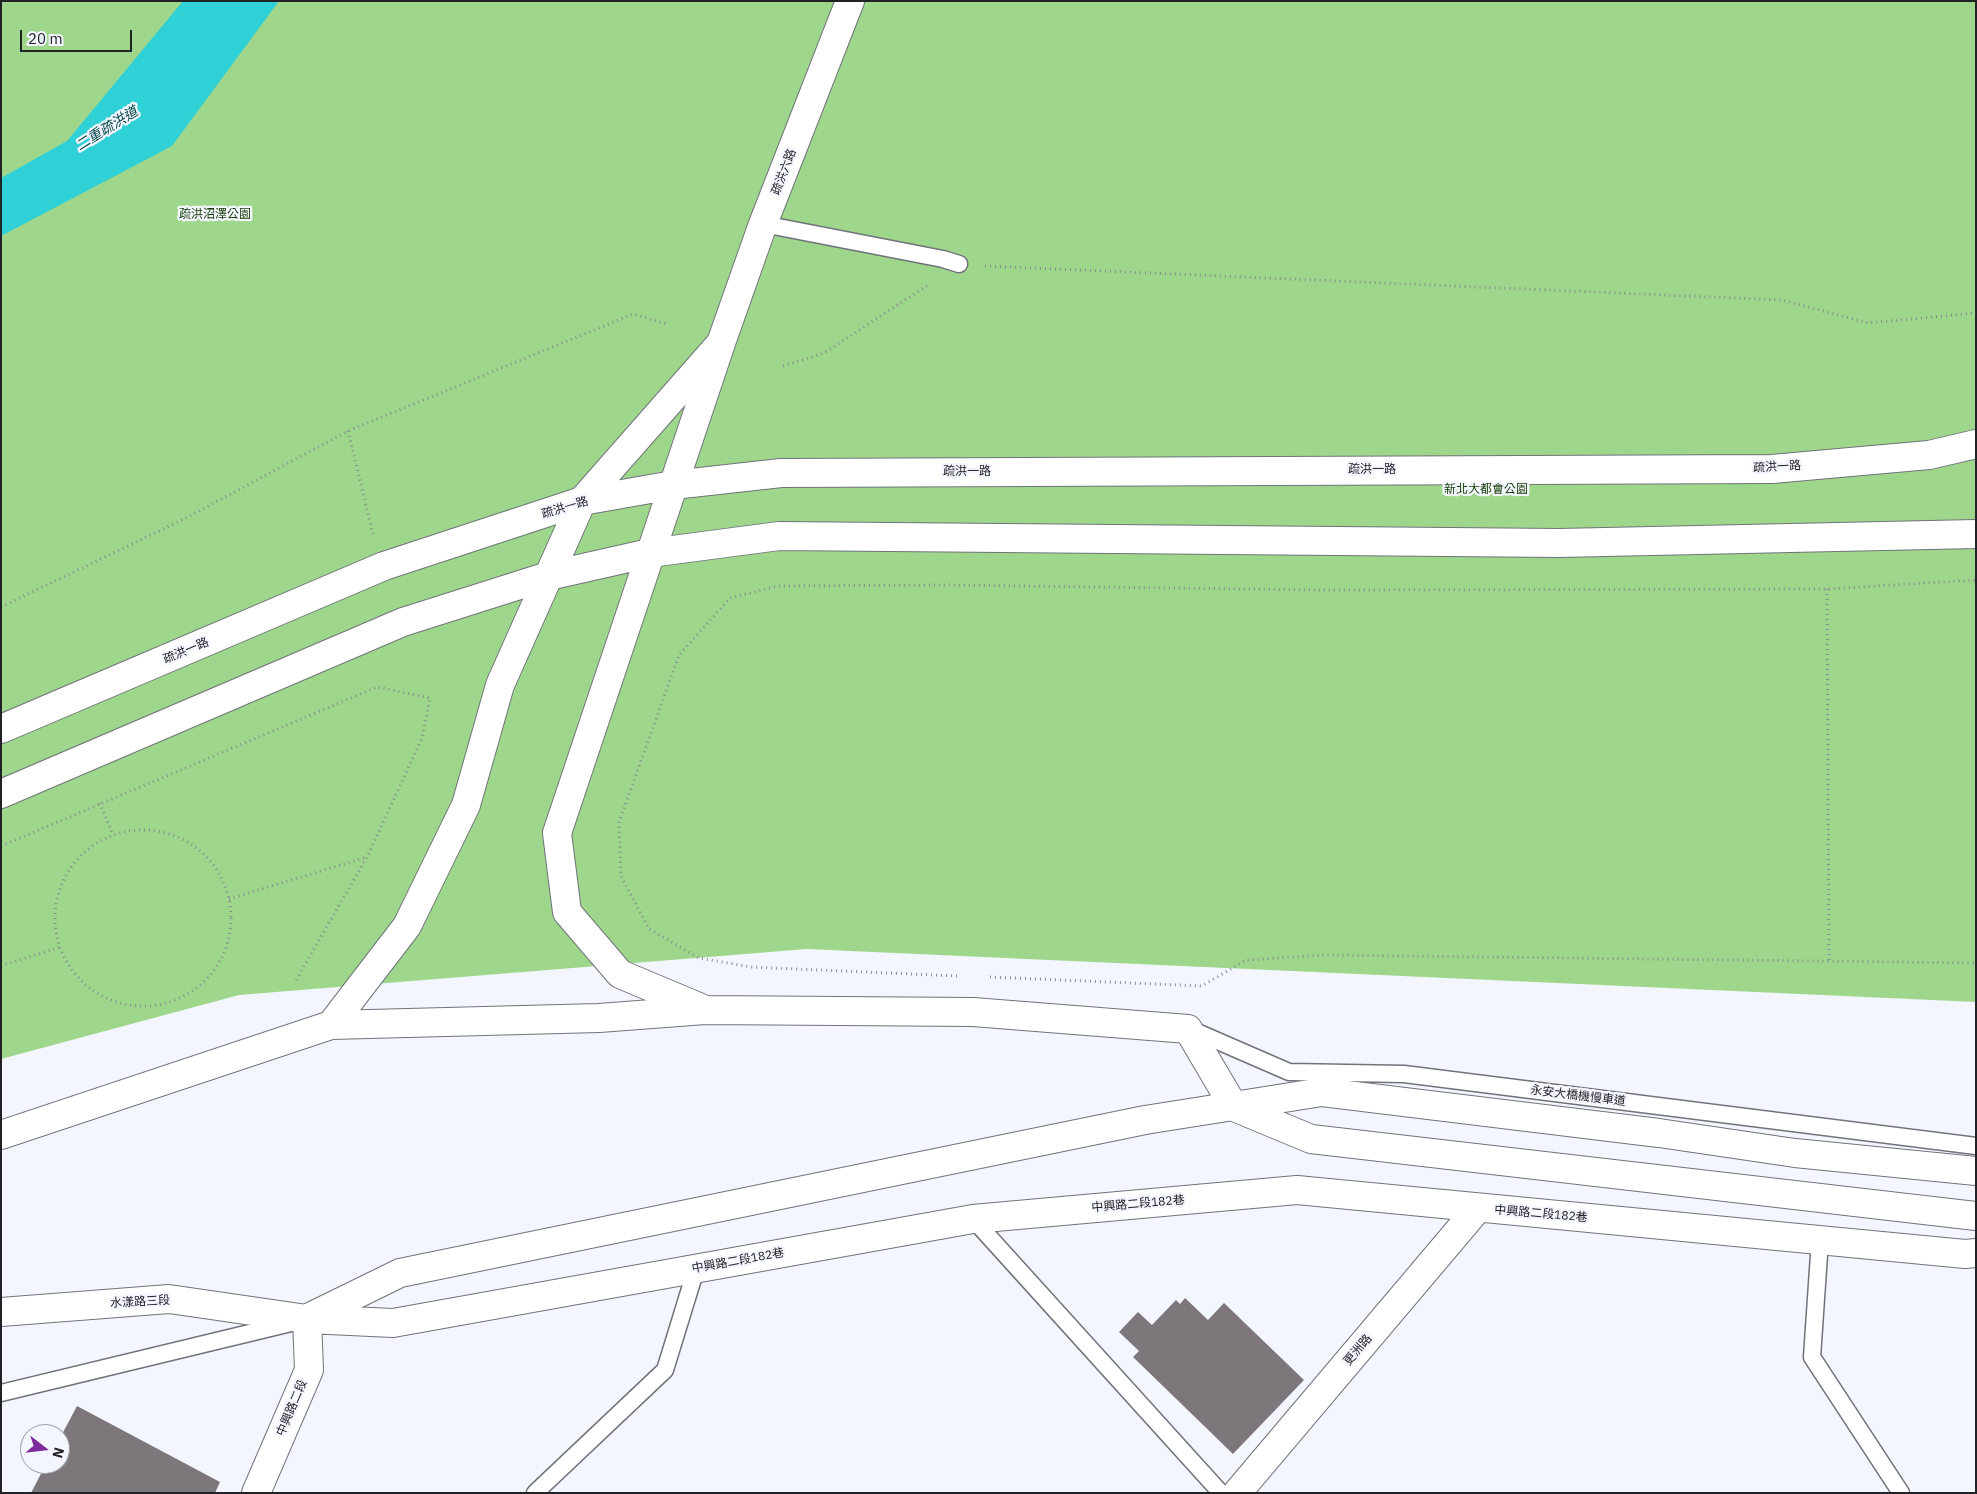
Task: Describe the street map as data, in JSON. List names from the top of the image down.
{
  "streets": {
    "street": [
      "疏洪六路",
      "疏洪一路",
      "中興路二段182巷",
      "水漾路三段",
      "更洲路",
      "中興路二段"
    ],
    "lane": ["永安大橋機慢車道"]
  },
  "crossings": [
    ["疏洪六路", "疏洪一路"],
    ["中興路二段182巷", "水漾路三段"],
    ["中興路二段182巷", "更洲路"],
    ["中興路二段182巷", "中興路二段"],
    ["水漾路三段", "中興路二段"]
  ],
  "water": ["二重疏洪道"],
  "parks": ["疏洪沼澤公園", "新北大都會公園"],
  "scale_bar": "20 m",
  "north": "right"
}
